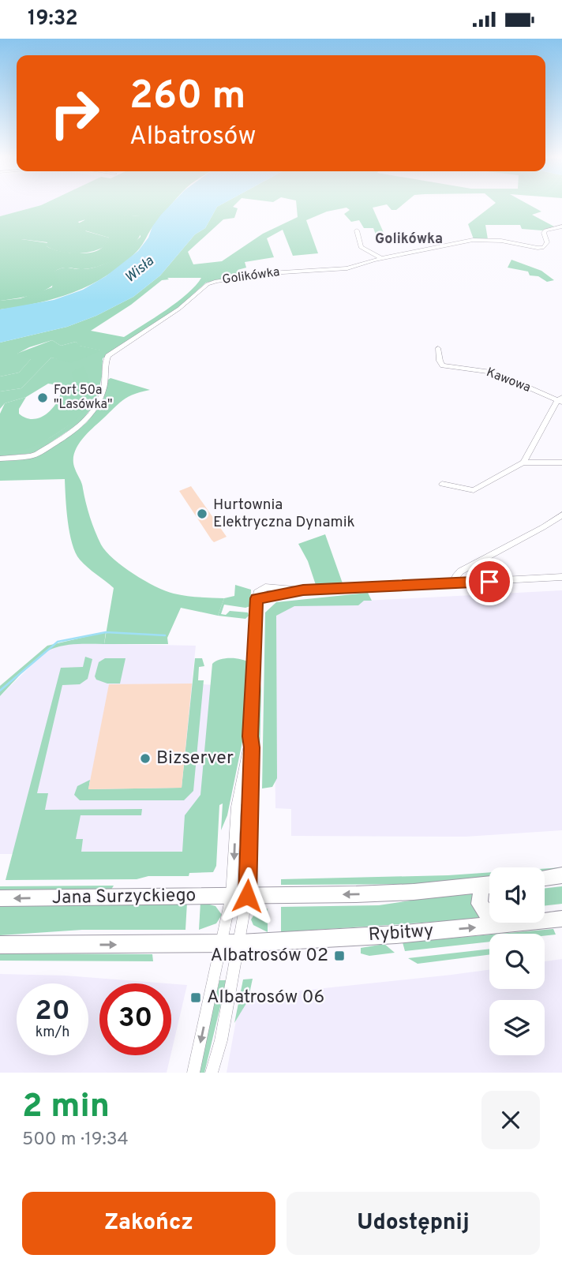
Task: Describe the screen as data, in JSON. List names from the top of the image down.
{
  "streets": {
    "main road": ["Jana Surzyckiego", "Rybitwy"],
    "street": ["Golikówka", "Kawowa"]
  },
  "districts": ["Golikówka"],
  "water": ["Wisła"],
  "places": {
    "other": ["Fort 50a \"Lasówka\"", "Hurtownia Elektryczna Dynamik", "Bizserver"],
    "transit": ["Albatrosów 02", "Albatrosów 06"]
  },
  "page": {
    "status": "19:32",
    "turn": ["260 m", "Albatrosów"],
    "speed": "20 km/h",
    "limit": "30",
    "heading": ["2 min", "500 m · 19:34"],
    "buttons": ["Zakończ", "Udostępnij"]
  }
}
